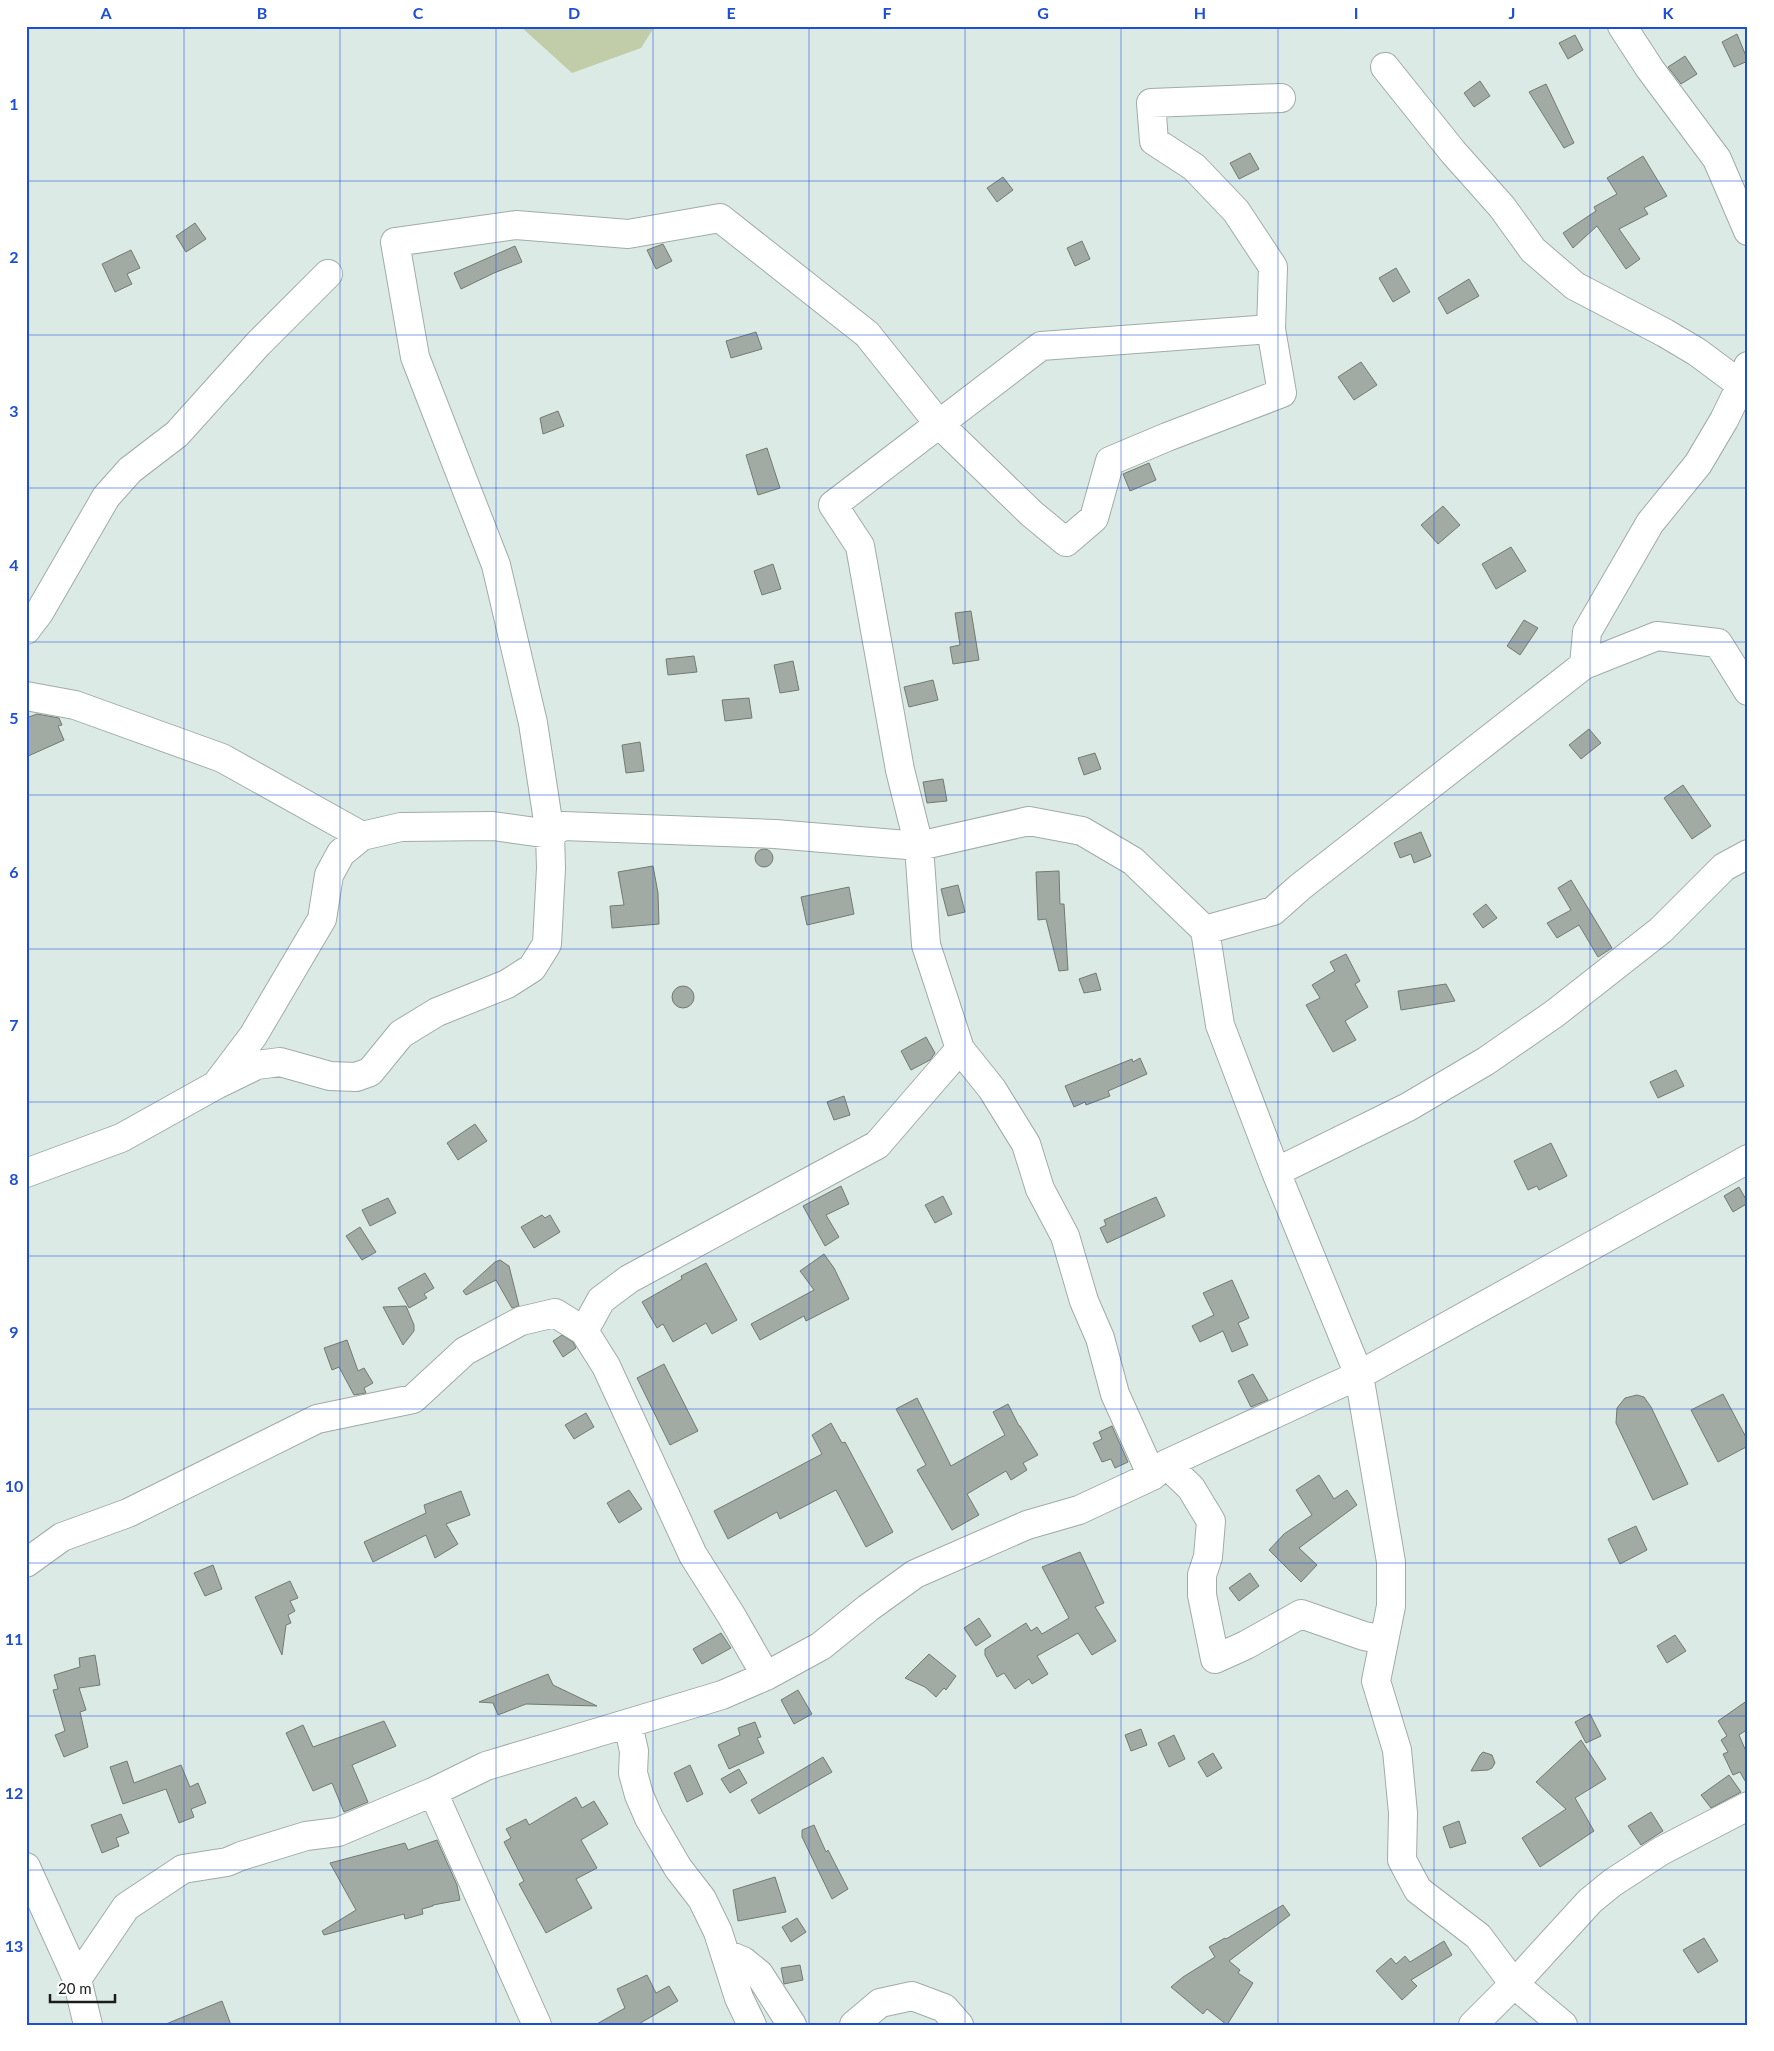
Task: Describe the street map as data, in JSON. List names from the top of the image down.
{
  "scale_bar": "20 m",
  "grid": {
    "columns": [
      "A",
      "B",
      "C",
      "D",
      "E",
      "F",
      "G",
      "H",
      "I",
      "J",
      "K"
    ],
    "rows": [
      "1",
      "2",
      "3",
      "4",
      "5",
      "6",
      "7",
      "8",
      "9",
      "10",
      "11",
      "12",
      "13"
    ]
  }
}
